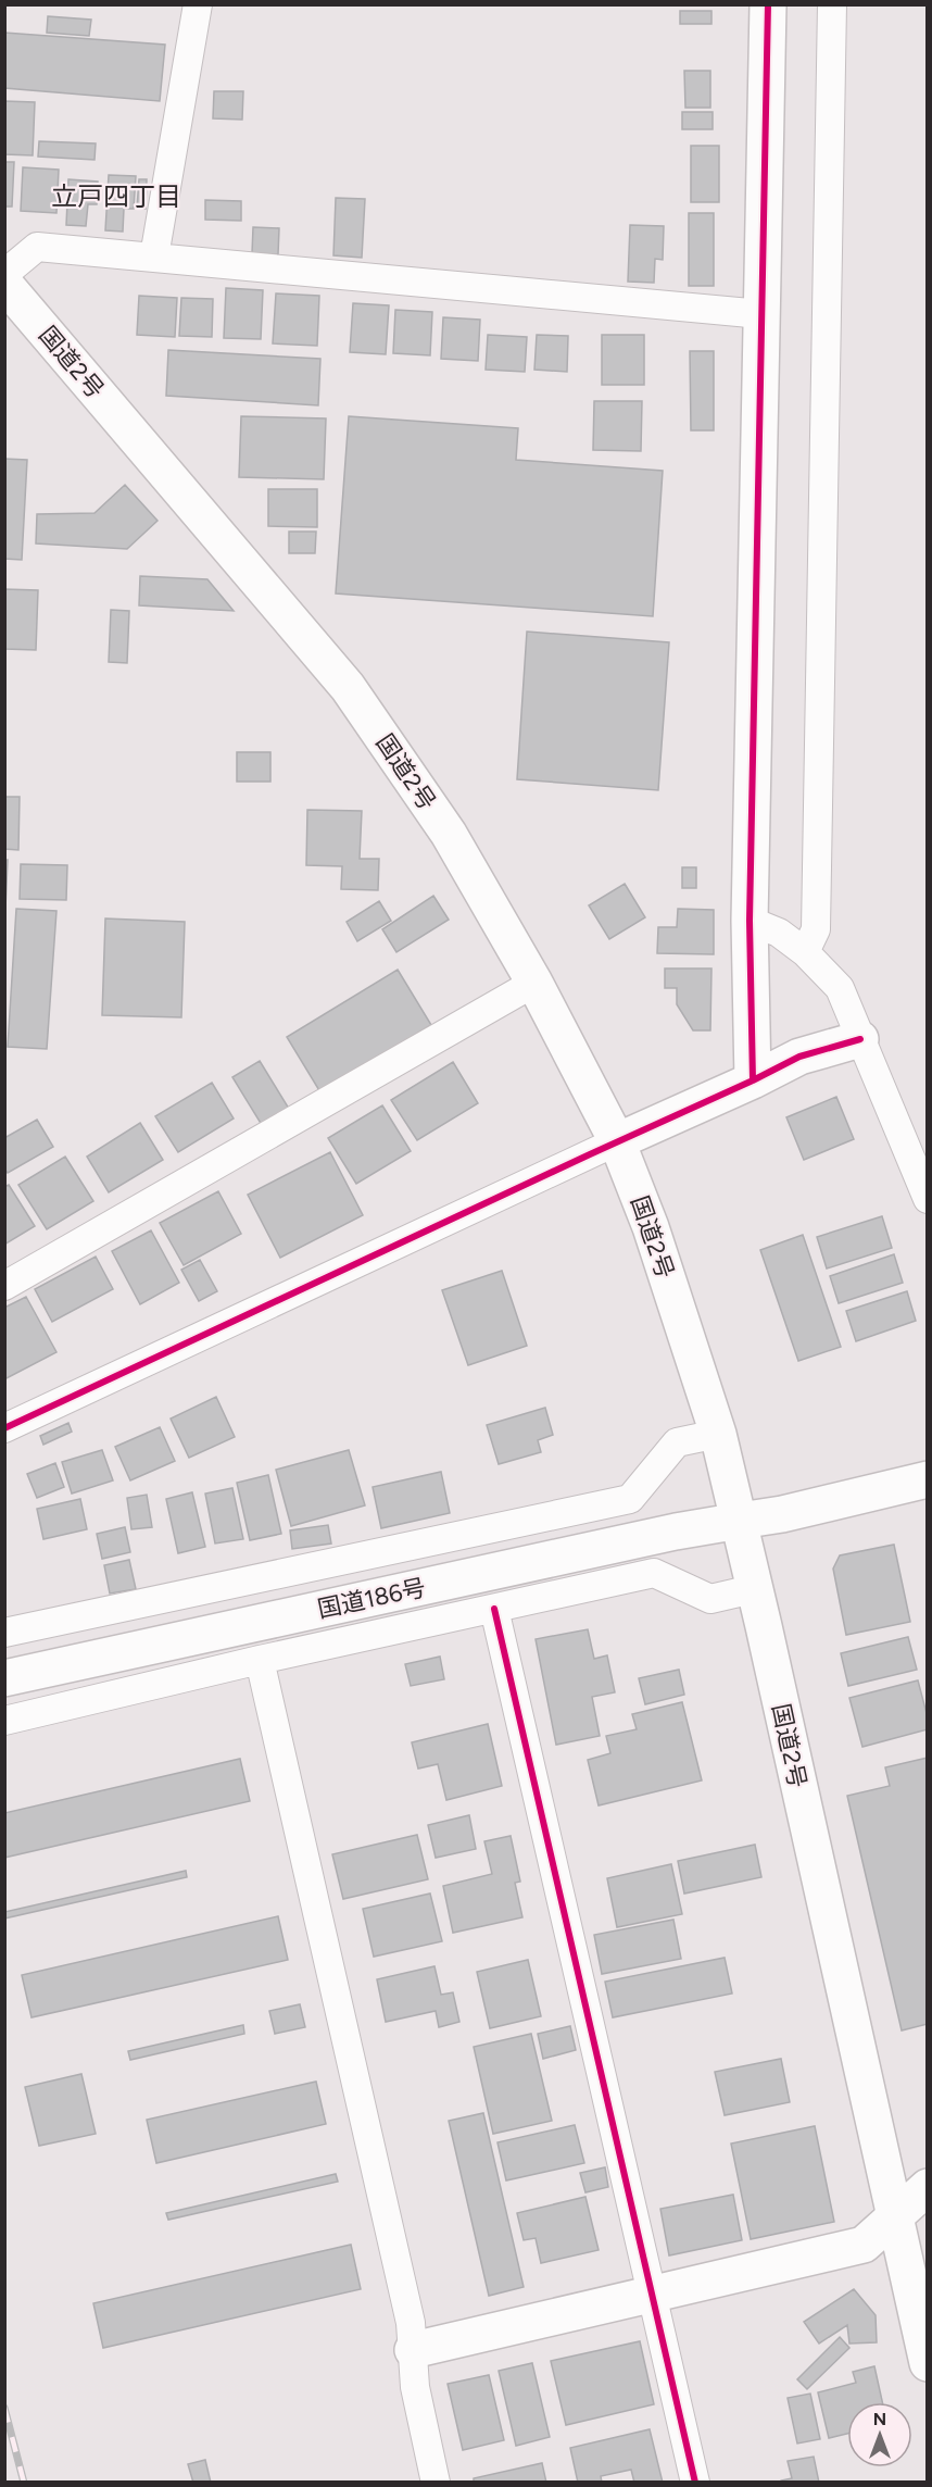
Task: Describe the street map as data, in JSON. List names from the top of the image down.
{
  "streets": {
    "main road": ["国道2号", "国道186号"]
  },
  "crossings": [
    ["国道2号", "国道186号"]
  ],
  "districts": ["立戸四丁目"],
  "north": "top"
}
